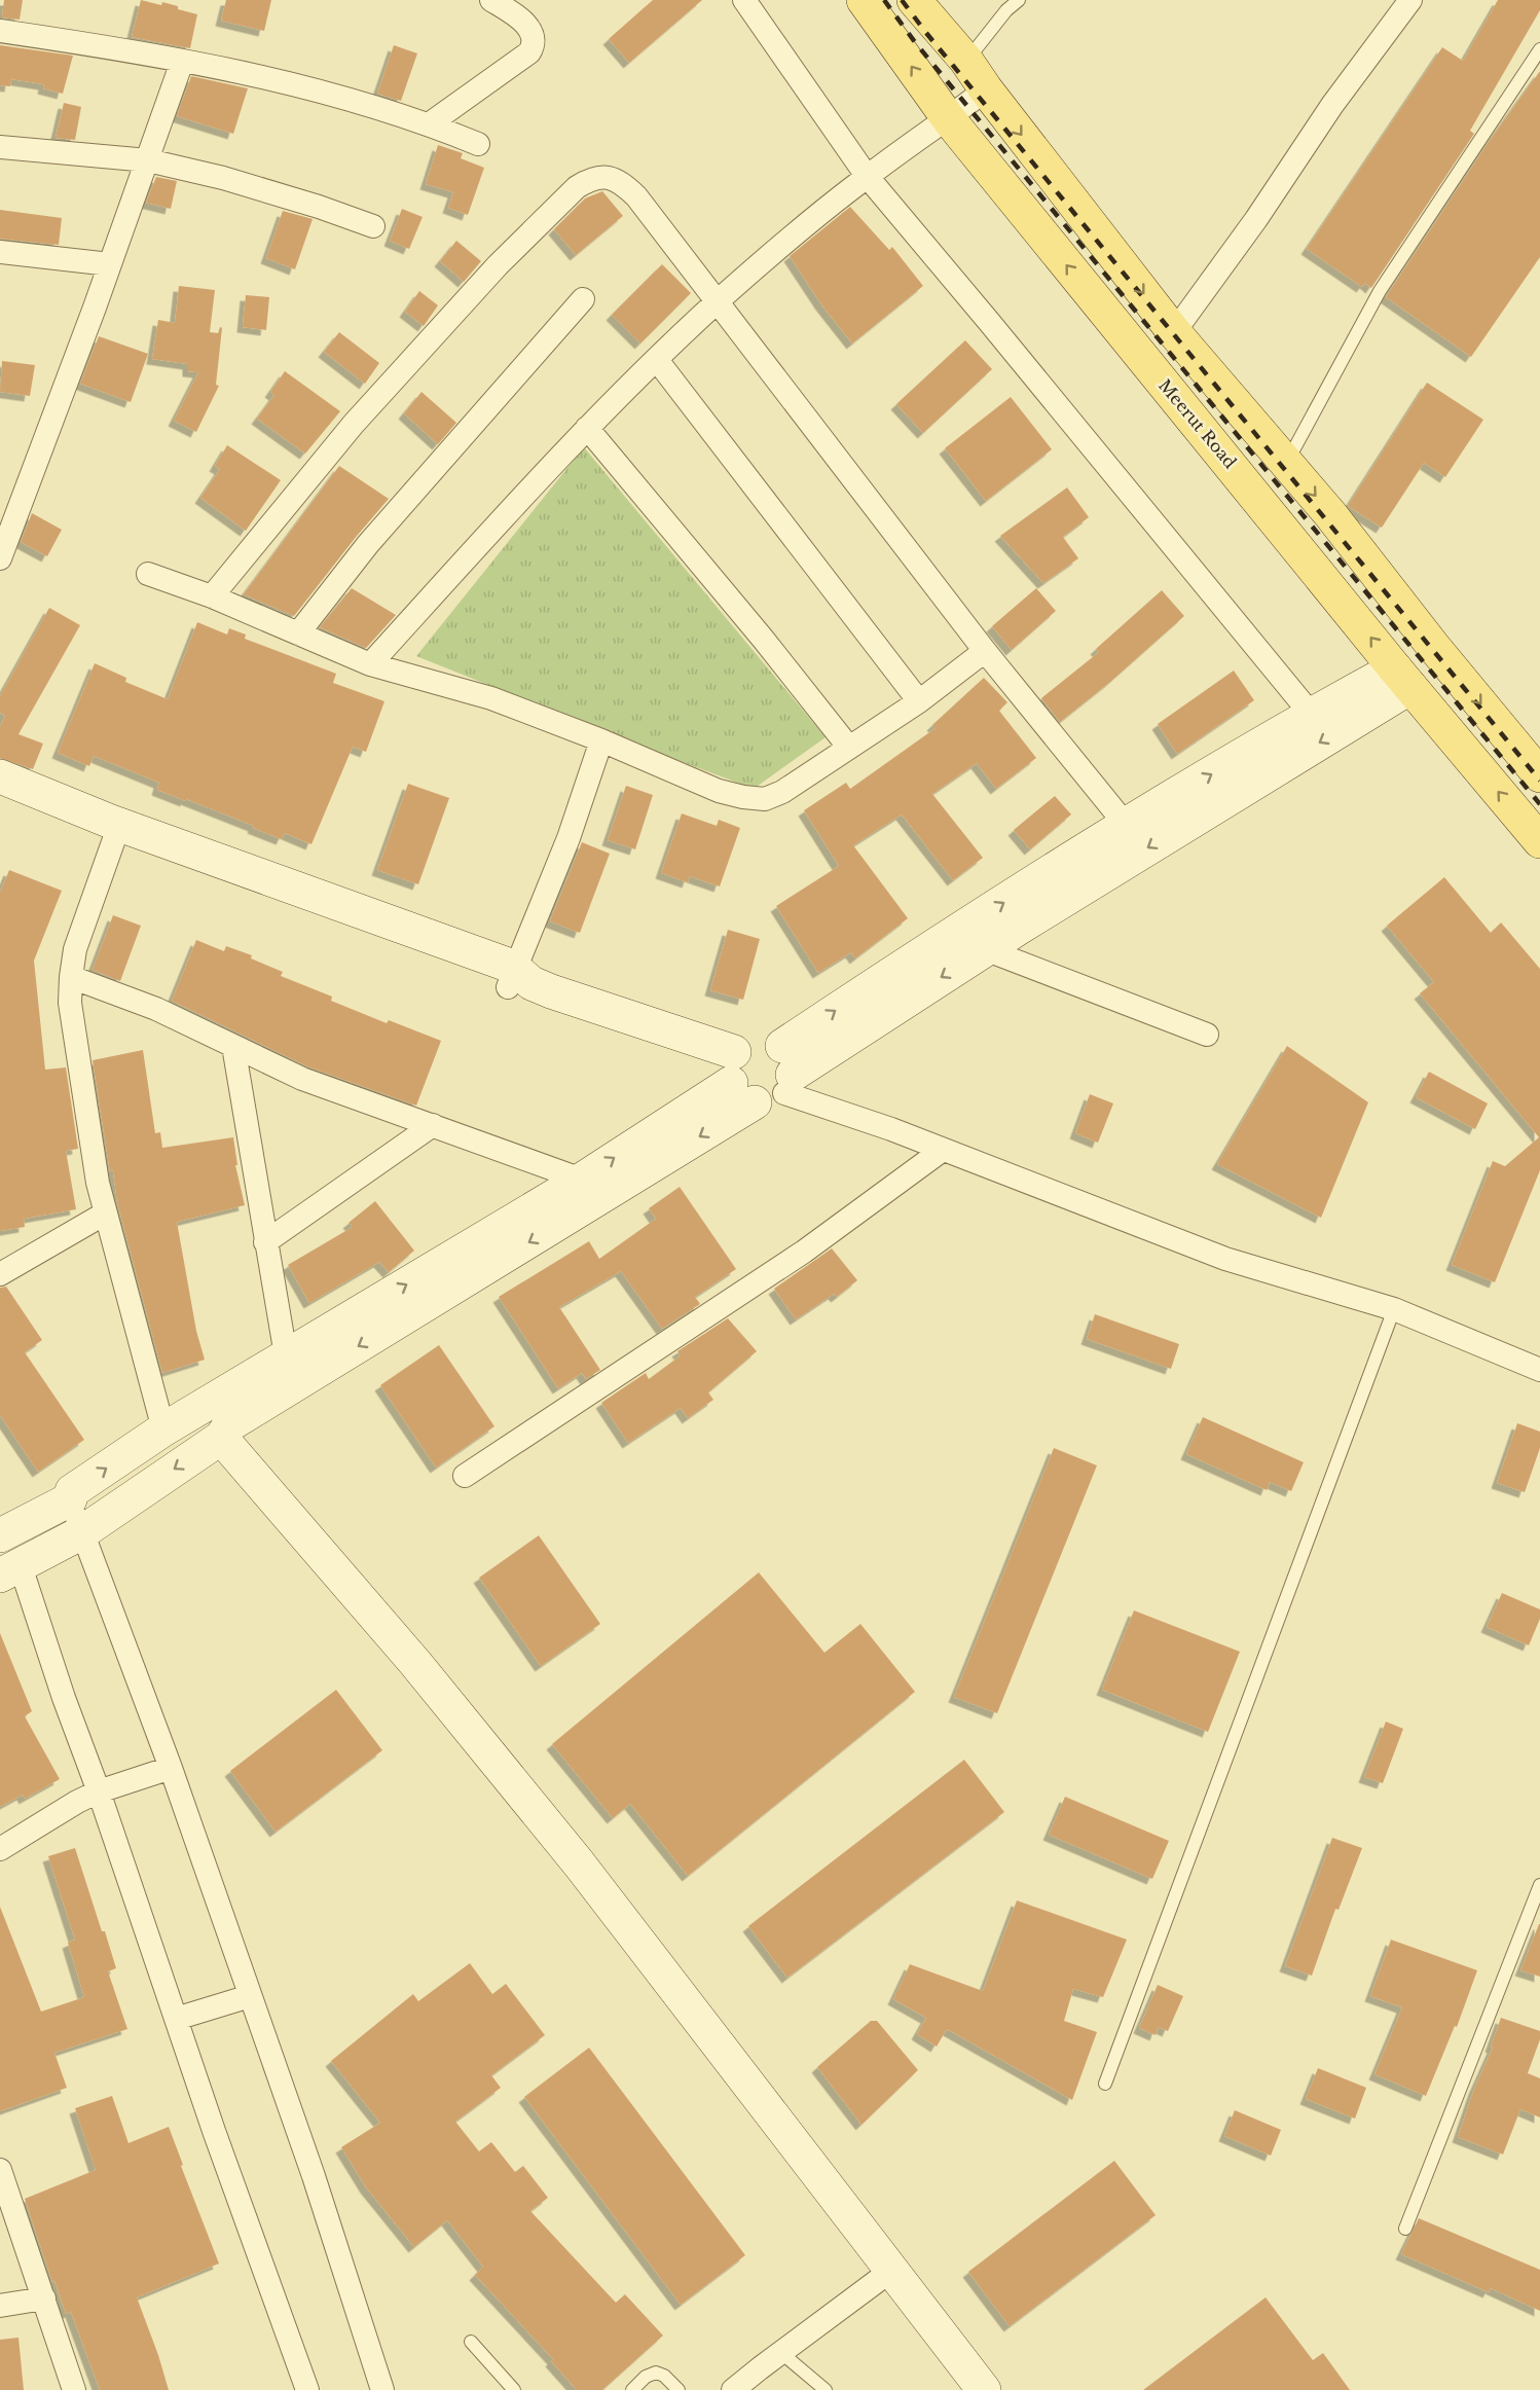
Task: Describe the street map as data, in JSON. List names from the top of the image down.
{
  "streets": {
    "main road": ["Meerut Road"]
  }
}
